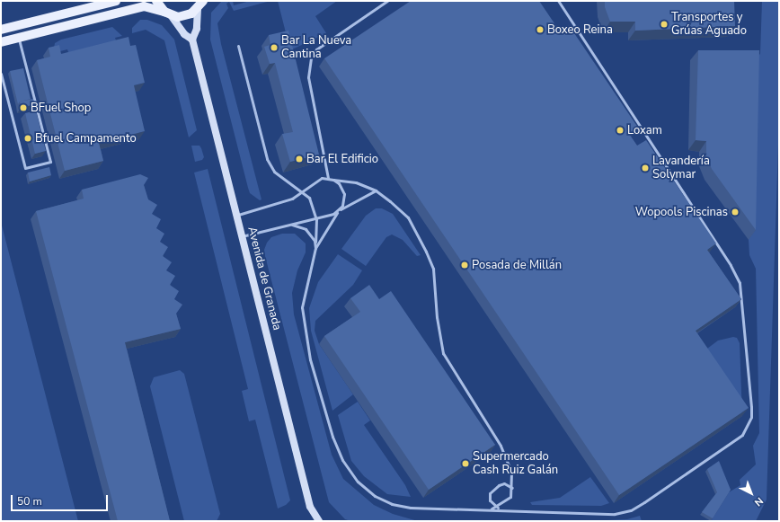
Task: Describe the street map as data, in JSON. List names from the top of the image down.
{
  "streets": {
    "street": ["Avenida de Granada"]
  },
  "places": [
    "Transportes y Grúas Aguado",
    "Boxeo Reina",
    "Bar La Nueva Cantina",
    "BFuel Shop",
    "Loxam",
    "Bfuel Campamento",
    "Bar El Edificio",
    "Lavandería Solymar",
    "Wopools Piscinas",
    "Posada de Millán",
    "Supermercado Cash Ruiz Galán"
  ],
  "scale_bar": "50 m",
  "north": "bottom right"
}
